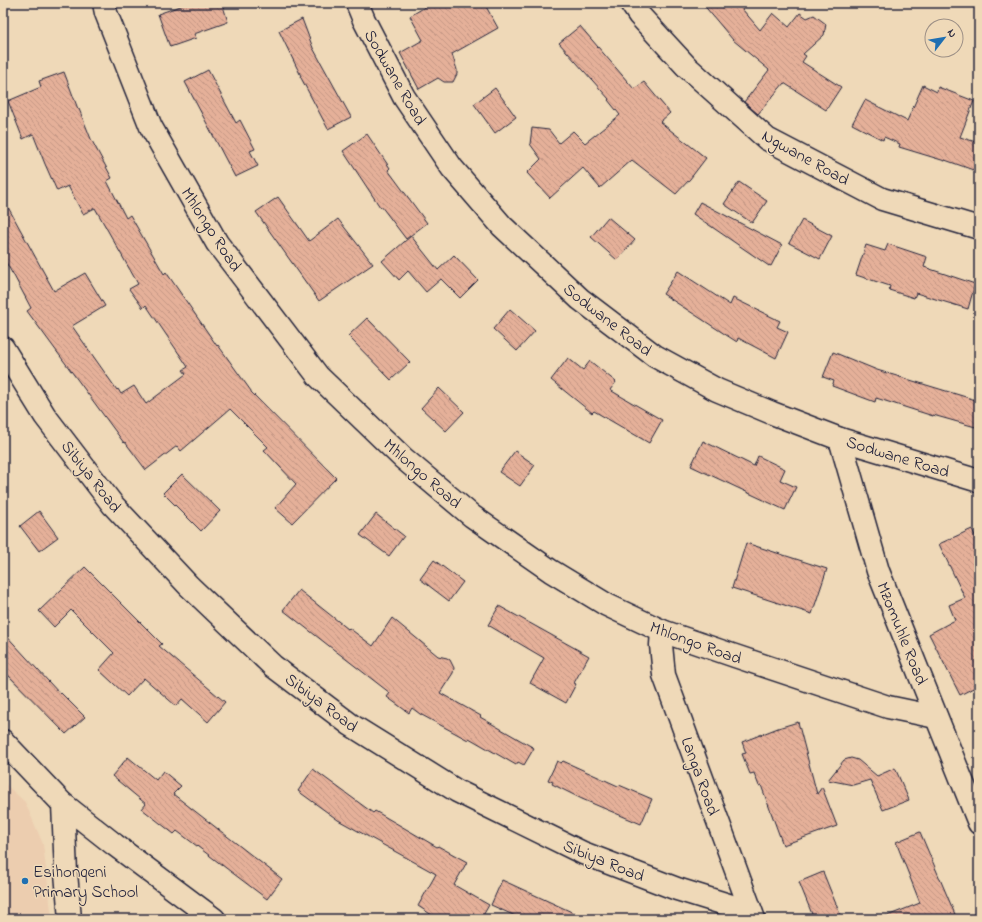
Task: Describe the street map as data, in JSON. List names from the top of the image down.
{
  "streets": {
    "street": [
      "Sodwane Road",
      "Ngwane Road",
      "Mhlongo Road",
      "Sibiya Road",
      "Mzomuhle Road",
      "Langa Road"
    ]
  },
  "crossings": [
    ["Sodwane Road", "Mzomuhle Road"],
    ["Mhlongo Road", "Mzomuhle Road"],
    ["Mhlongo Road", "Langa Road"],
    ["Sibiya Road", "Langa Road"]
  ],
  "places": ["Esihonqeni Primary School"],
  "north": "top right"
}
